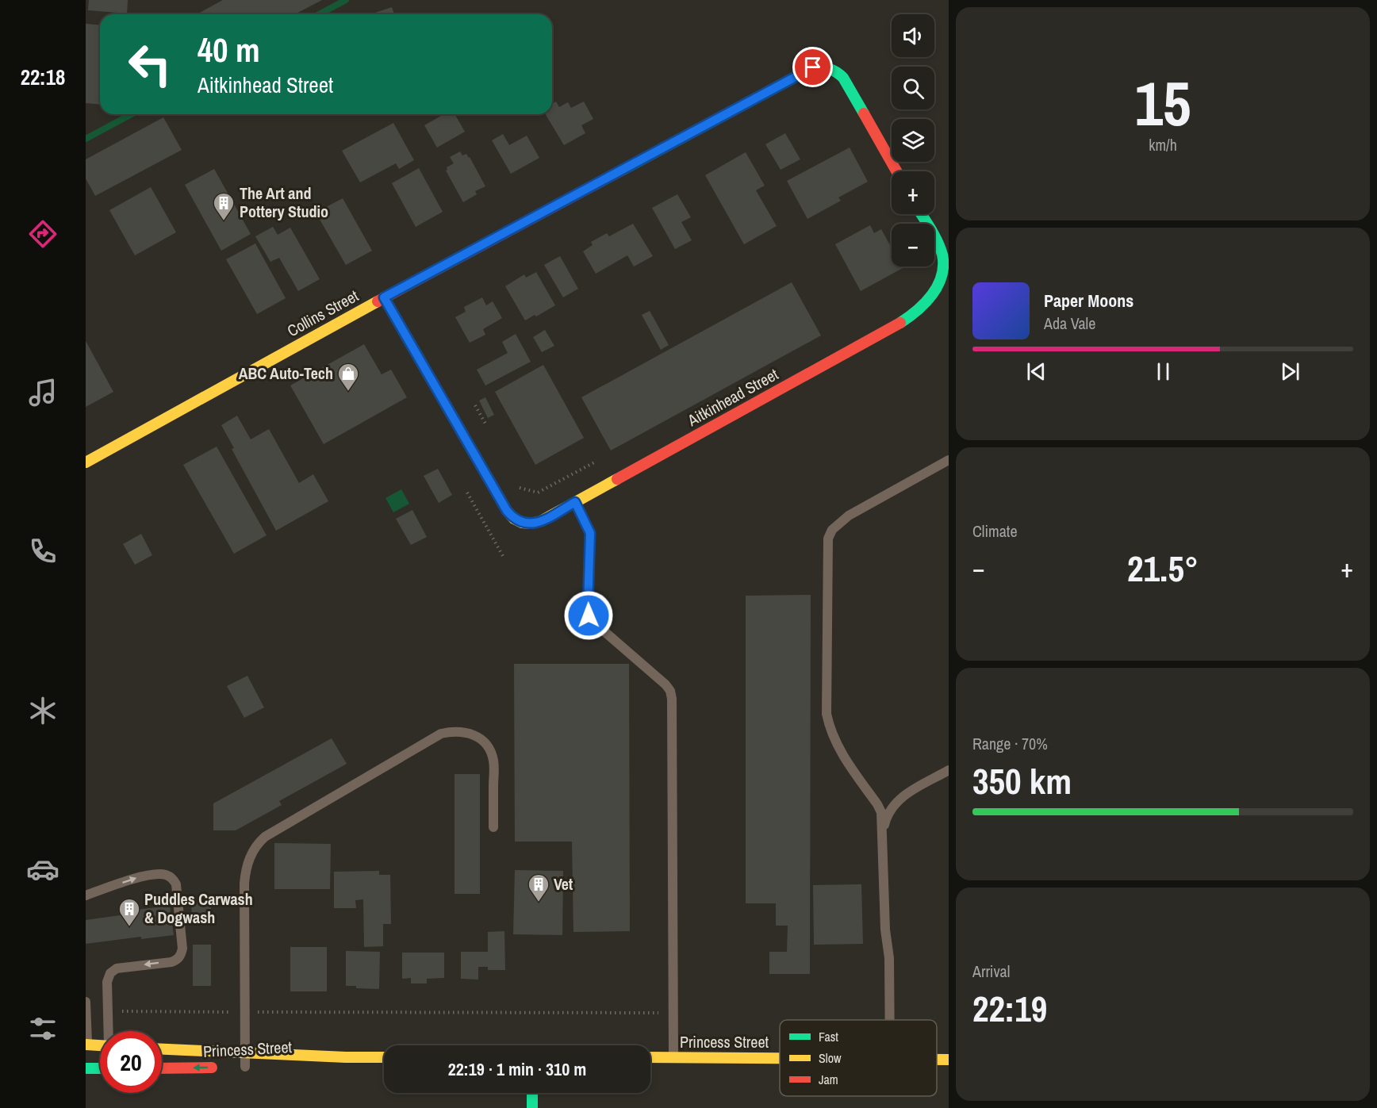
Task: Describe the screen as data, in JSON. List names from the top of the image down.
{
  "streets": {
    "street": ["Collins Street", "Aitkinhead Street", "Princess Street"]
  },
  "crossings": [
    ["Collins Street", "Aitkinhead Street"]
  ],
  "places": {
    "building": ["The Art and Pottery Studio", "Vet", "Puddles Carwash & Dogwash"],
    "shop": ["ABC Auto-Tech"]
  },
  "legend": ["Fast", "Slow", "Jam"],
  "page": {
    "tabs": "22:18",
    "tile": [
      ["15", "km/h"],
      "Climate",
      ["Range · 70%", "350 km"],
      ["Arrival", "22:19"]
    ],
    "map_buttons": ["+", "−"],
    "turn": ["40 m", "Aitkinhead Street"],
    "song": ["Paper Moons", "Ada Vale"],
    "heat": ["−", "21.5°", "+"],
    "limit": "20",
    "trip": "22:19 · 1 min · 310 m"
  }
}
